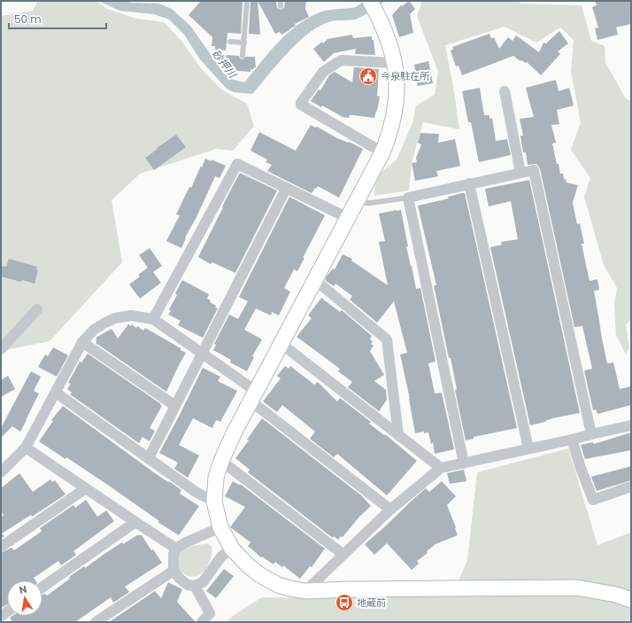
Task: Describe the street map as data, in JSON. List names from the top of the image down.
{
  "water": ["砂押川"],
  "places": {
    "public building": ["今泉駐在所"],
    "bus stop": ["地蔵前"]
  },
  "scale_bar": "50 m",
  "north": "top"
}
